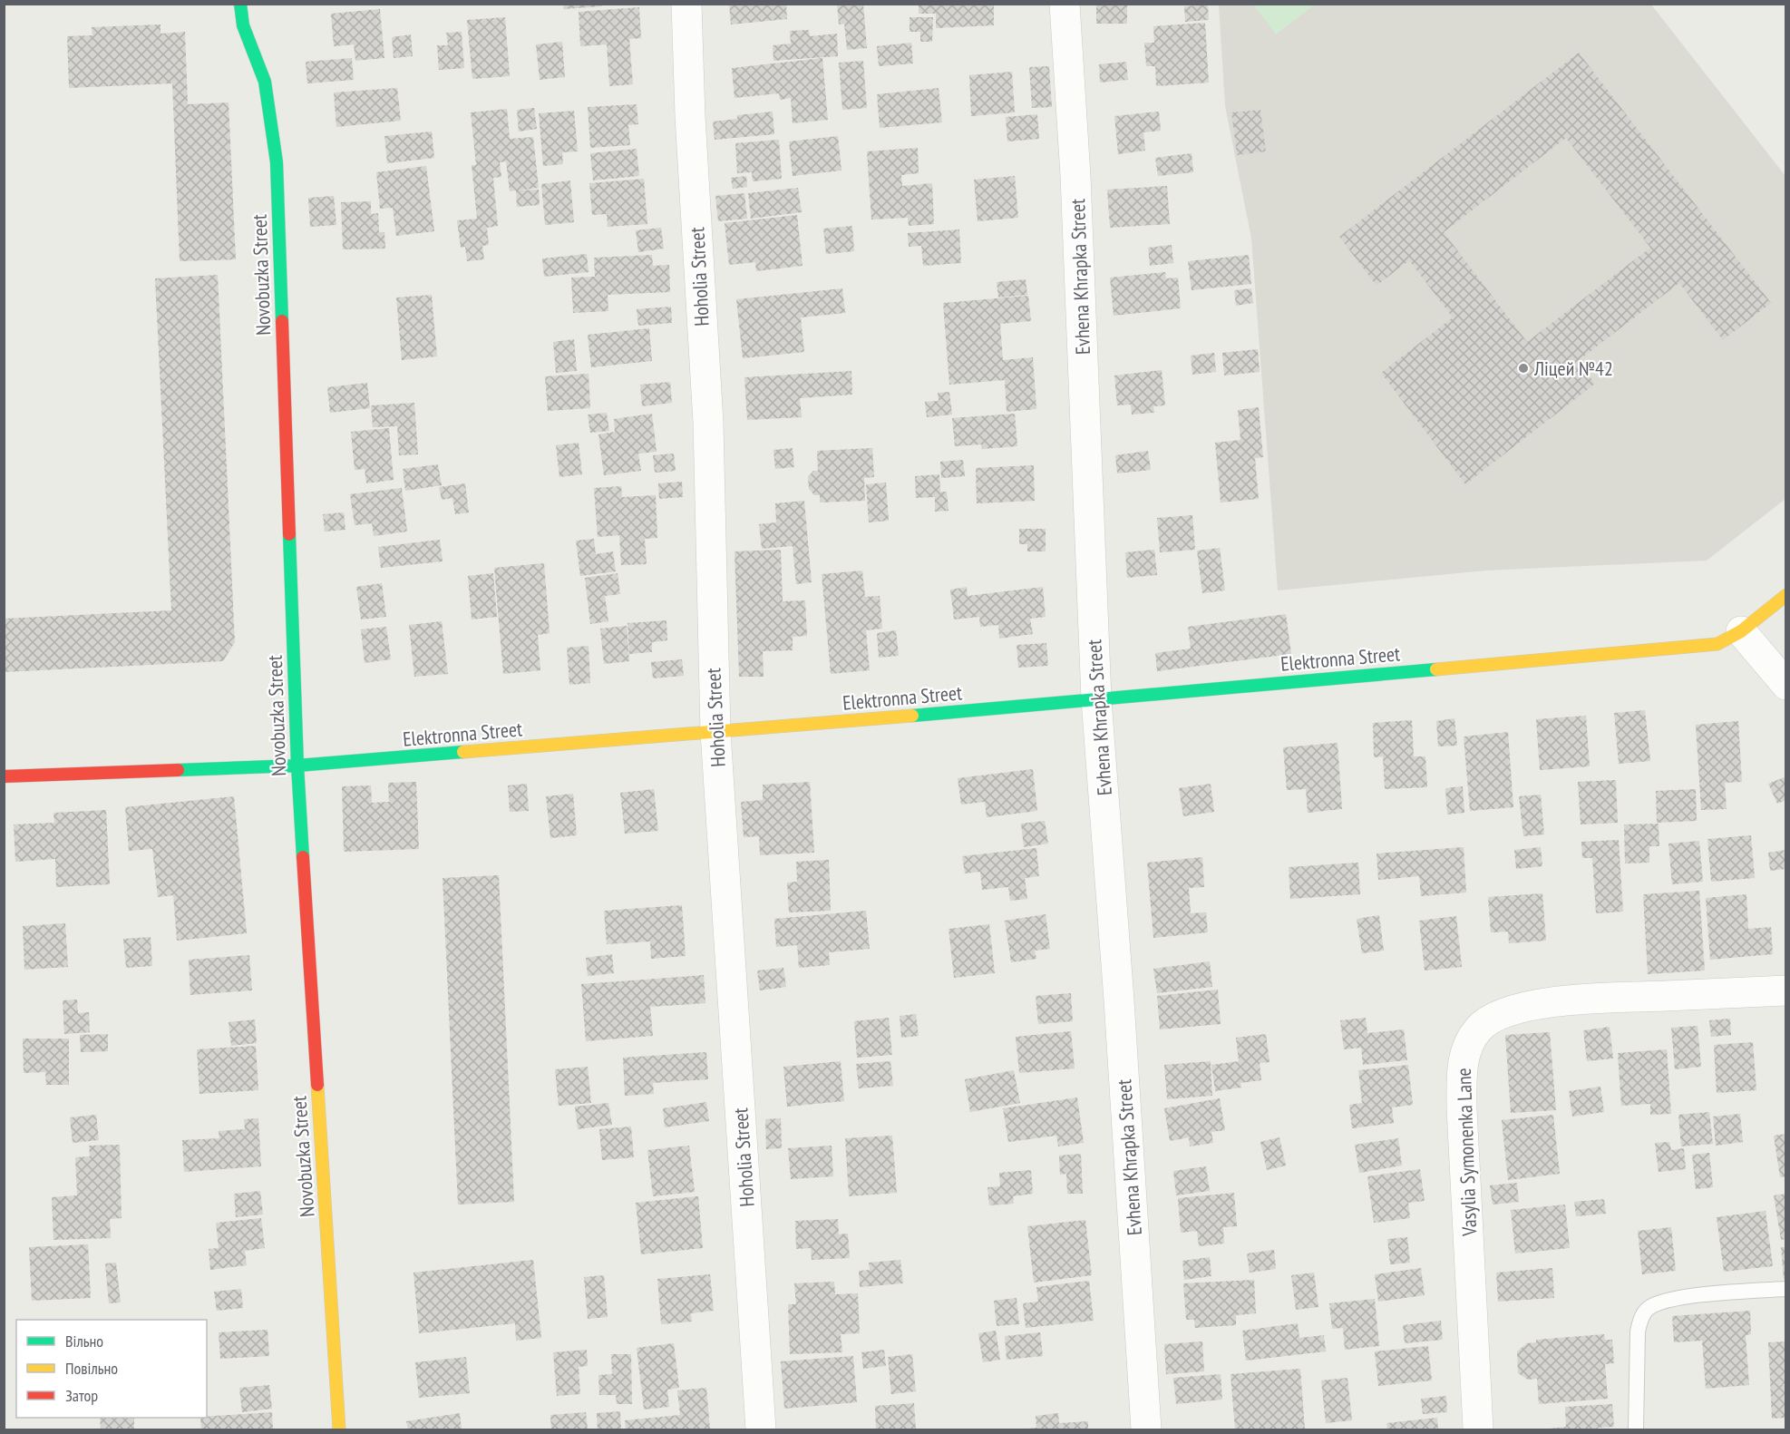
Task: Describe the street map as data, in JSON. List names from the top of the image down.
{
  "streets": {
    "street": [
      "Novobuzka Street",
      "Hoholia Street",
      "Evhena Khrapka Street",
      "Elektronna Street",
      "Vasylia Symonenka Lane"
    ]
  },
  "crossings": [
    ["Novobuzka Street", "Elektronna Street"],
    ["Hoholia Street", "Elektronna Street"],
    ["Evhena Khrapka Street", "Elektronna Street"]
  ],
  "places": ["Ліцей №42"],
  "legend": ["Вільно", "Повільно", "Затор"]
}
